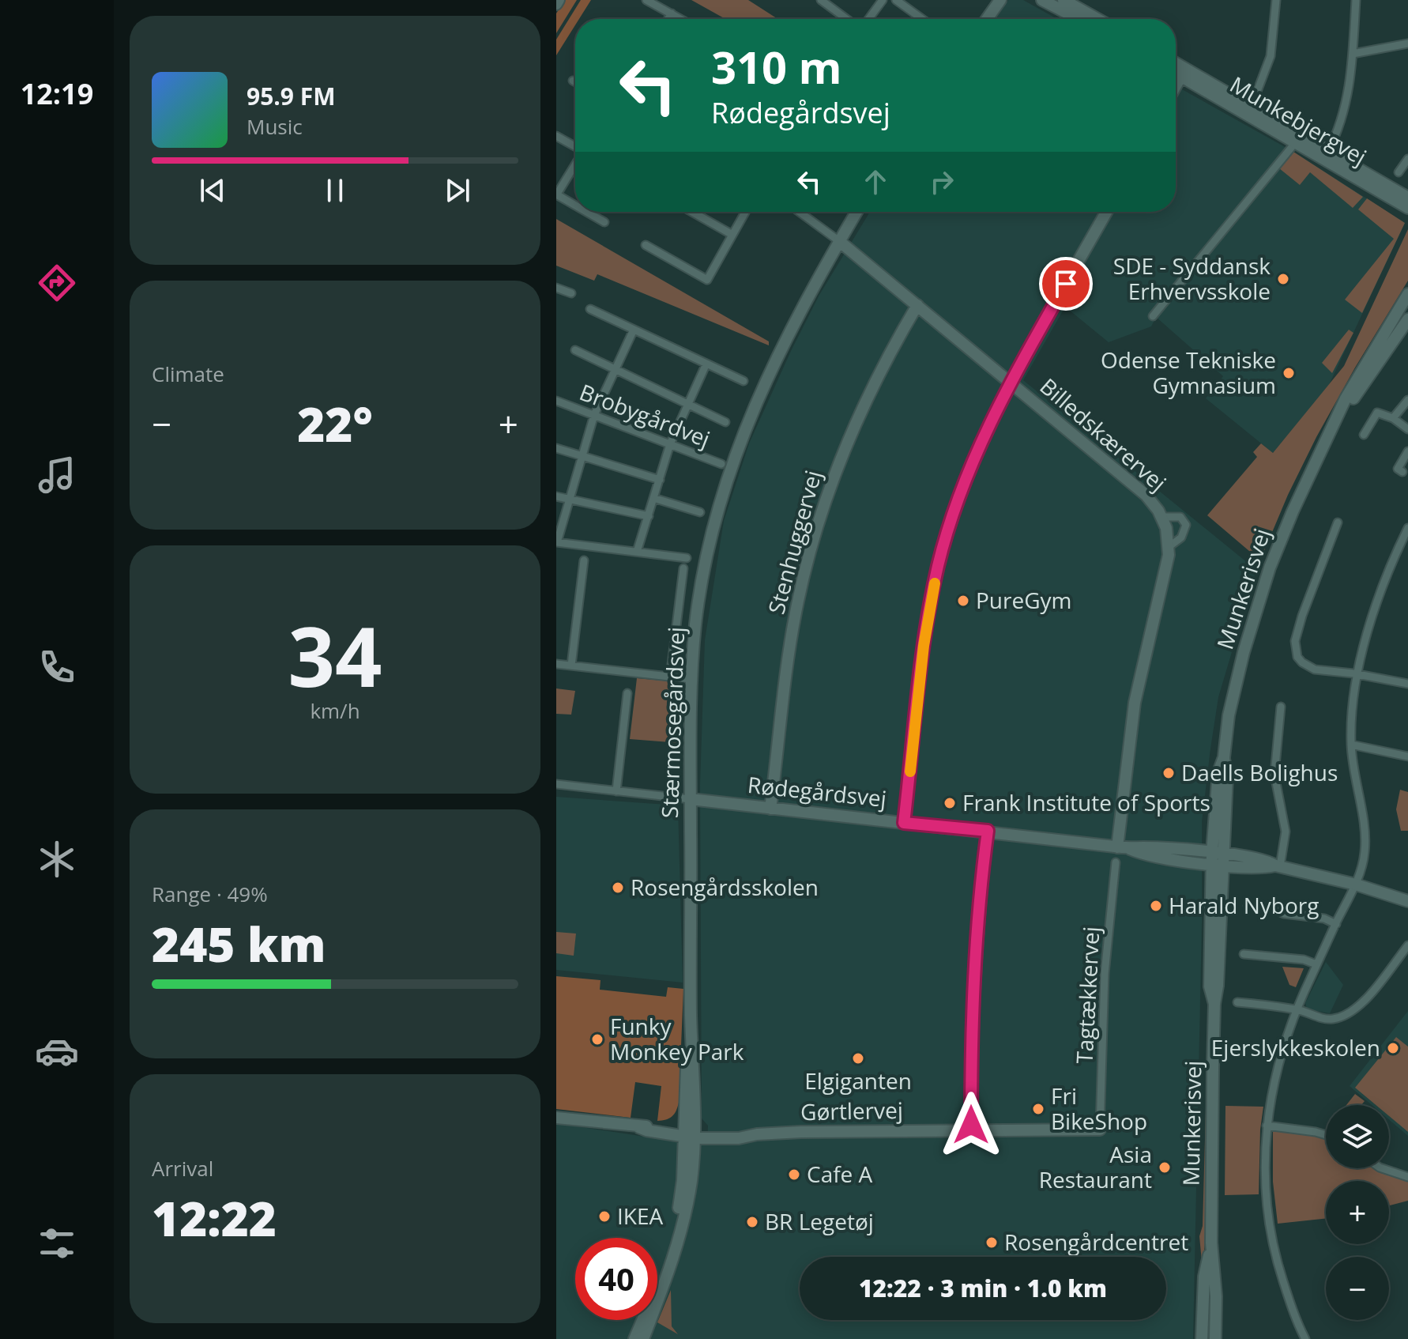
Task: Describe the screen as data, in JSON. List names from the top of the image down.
{
  "streets": {
    "street": [
      "Munkebjergvej",
      "Brobygårdvej",
      "Billedskærervej",
      "Stenhuggervej",
      "Munkerisvej",
      "Stærmosegårdsvej",
      "Rødegårdsvej",
      "Tagtækkervej",
      "Gørtlervej"
    ]
  },
  "crossings": [
    ["Billedskærervej", "Stenhuggervej"],
    ["Billedskærervej", "Stærmosegårdsvej"],
    ["Billedskærervej", "Rødegårdsvej"],
    ["Stenhuggervej", "Rødegårdsvej"],
    ["Munkerisvej", "Rødegårdsvej"],
    ["Stærmosegårdsvej", "Rødegårdsvej"],
    ["Stærmosegårdsvej", "Gørtlervej"],
    ["Tagtækkervej", "Gørtlervej"]
  ],
  "places": [
    "SDE - Syddansk Erhvervsskole",
    "Odense Tekniske Gymnasium",
    "PureGym",
    "Daells Bolighus",
    "Frank Institute of Sports",
    "Rosengårdsskolen",
    "Harald Nyborg",
    "Funky Monkey Park",
    "Ejerslykkeskolen",
    "Elgiganten",
    "Fri BikeShop",
    "Asia Restaurant",
    "Cafe A",
    "IKEA",
    "BR Legetøj",
    "Rosengårdcentret"
  ],
  "page": {
    "tabs": "12:19",
    "turn": ["310 m", "Rødegårdsvej"],
    "song": ["95.9 FM", "Music"],
    "tile": [
      "Climate",
      ["34", "km/h"],
      ["Range · 49%", "245 km"],
      ["Arrival", "12:22"]
    ],
    "heat": ["−", "22°", "+"],
    "map_buttons": ["+", "−"],
    "limit": "40",
    "trip": "12:22 · 3 min · 1.0 km"
  }
}
